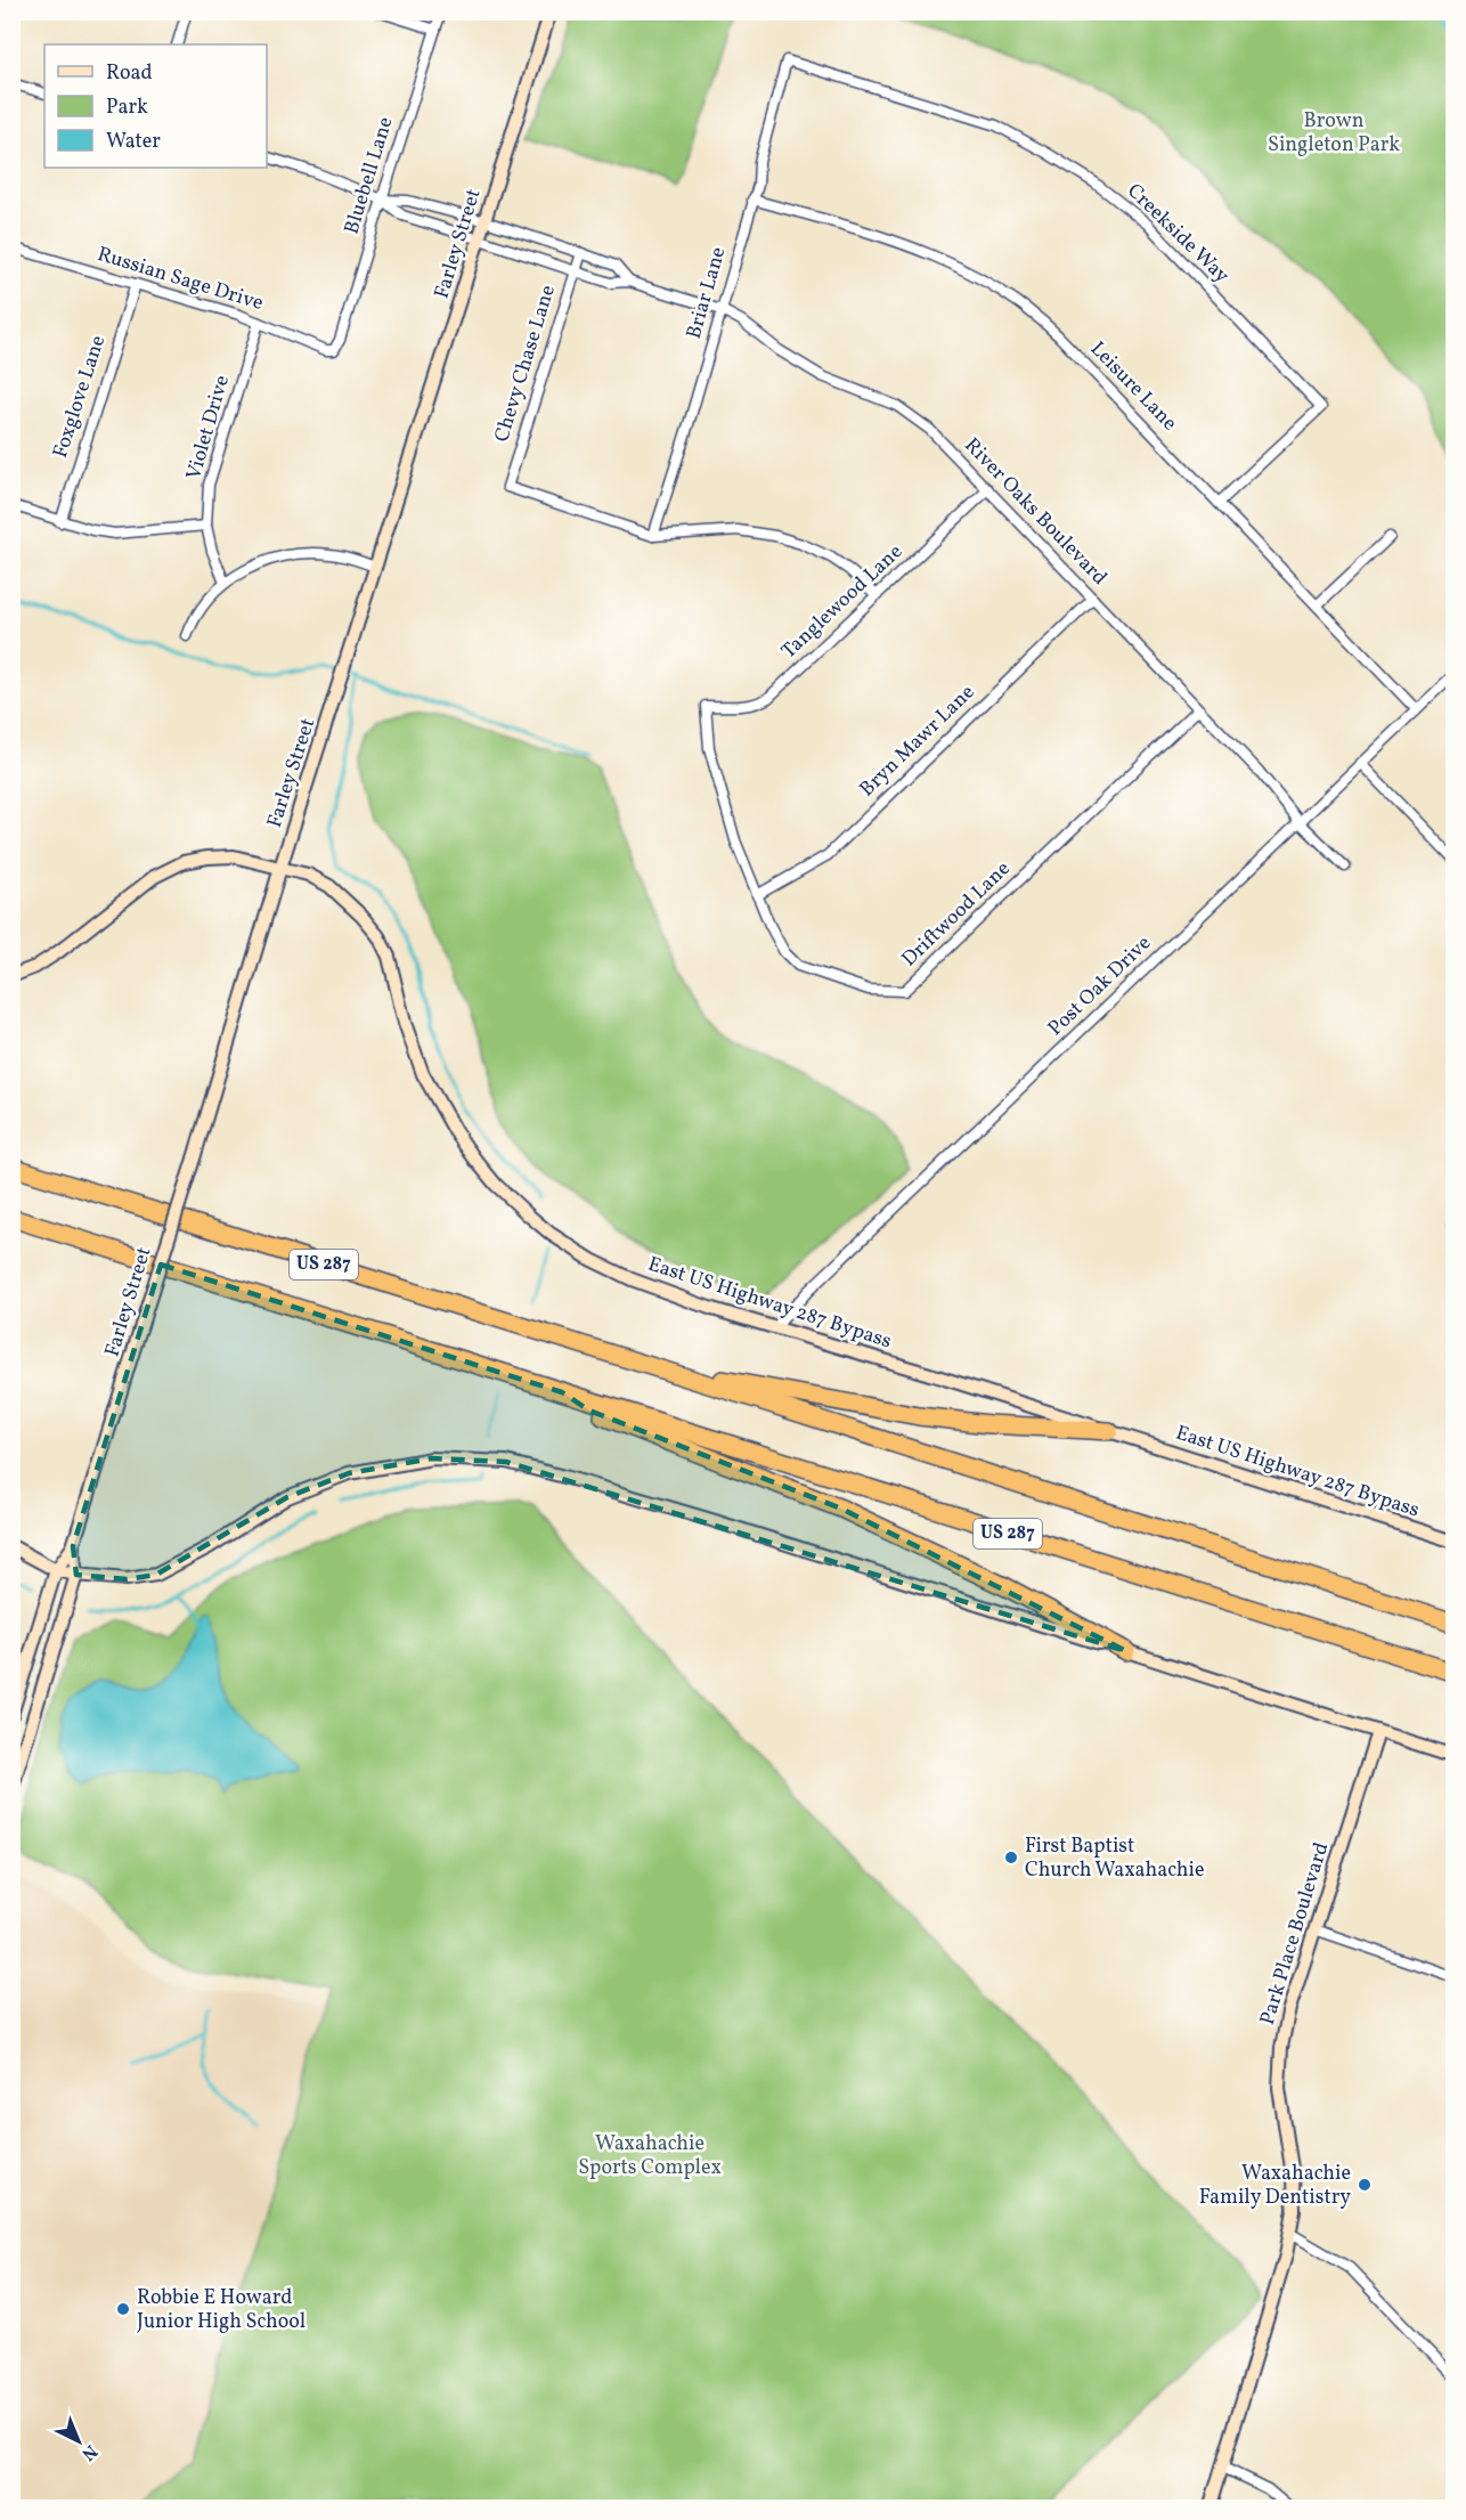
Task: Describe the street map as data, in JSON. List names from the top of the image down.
{
  "streets": {
    "highway": ["US 287"],
    "main road": ["Farley Street", "East US Highway 287 Bypass", "Park Place Boulevard"],
    "street": [
      "Bluebell Lane",
      "Creekside Way",
      "Russian Sage Drive",
      "Briar Lane",
      "Chevy Chase Lane",
      "Leisure Lane",
      "Foxglove Lane",
      "Violet Drive",
      "River Oaks Boulevard",
      "Tanglewood Lane",
      "Bryn Mawr Lane",
      "Driftwood Lane",
      "Post Oak Drive"
    ]
  },
  "crossings": [
    ["Bluebell Lane", "Russian Sage Drive"],
    ["Bluebell Lane", "River Oaks Boulevard"],
    ["Creekside Way", "Briar Lane"],
    ["Creekside Way", "Leisure Lane"],
    ["Farley Street", "River Oaks Boulevard"],
    ["Farley Street", "East US Highway 287 Bypass"],
    ["Russian Sage Drive", "Foxglove Lane"],
    ["Russian Sage Drive", "Violet Drive"],
    ["Briar Lane", "Chevy Chase Lane"],
    ["Briar Lane", "Leisure Lane"],
    ["Briar Lane", "River Oaks Boulevard"],
    ["Chevy Chase Lane", "River Oaks Boulevard"],
    ["Leisure Lane", "Post Oak Drive"],
    ["River Oaks Boulevard", "Tanglewood Lane"],
    ["River Oaks Boulevard", "Bryn Mawr Lane"],
    ["River Oaks Boulevard", "Driftwood Lane"],
    ["River Oaks Boulevard", "Post Oak Drive"],
    ["Tanglewood Lane", "Driftwood Lane"],
    ["Bryn Mawr Lane", "Driftwood Lane"],
    ["Post Oak Drive", "East US Highway 287 Bypass"]
  ],
  "parks": ["Brown Singleton Park", "Waxahachie Sports Complex"],
  "places": ["First Baptist Church Waxahachie", "Waxahachie Family Dentistry", "Robbie E Howard Junior High School"],
  "legend": ["Road", "Park", "Water"],
  "north": "bottom right"
}
